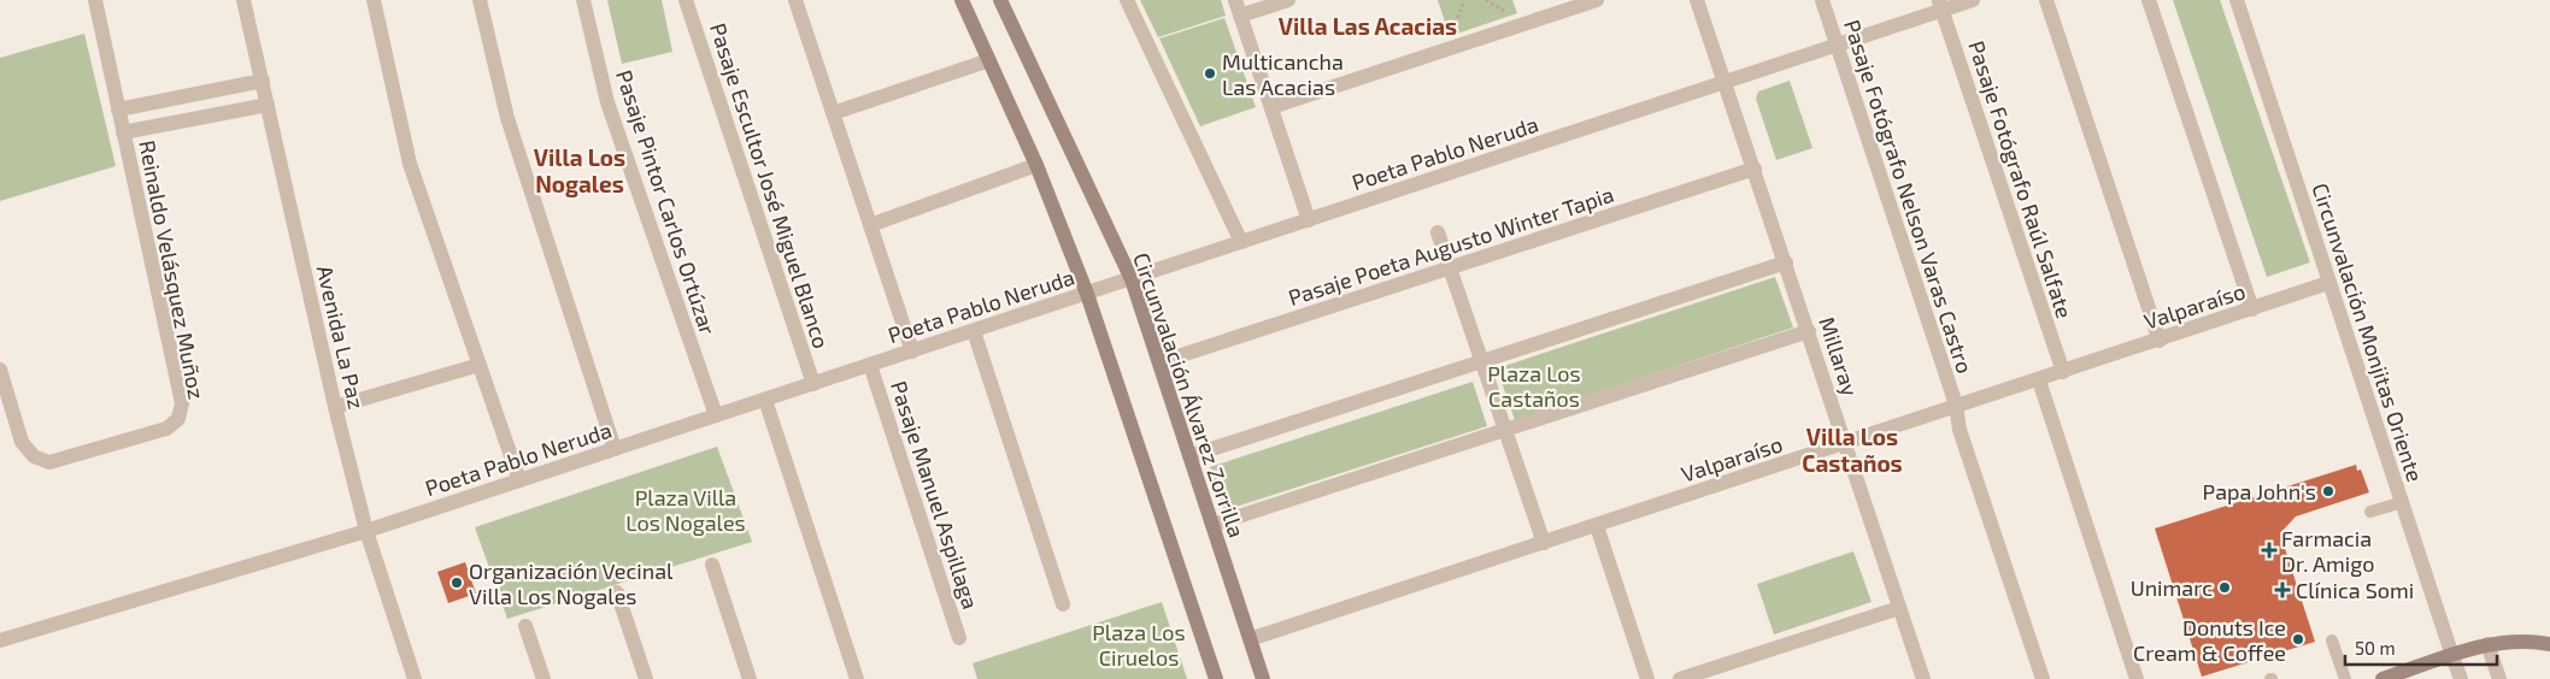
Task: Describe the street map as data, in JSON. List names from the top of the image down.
{
  "streets": {
    "main road": ["Circunvalación Álvarez Zorrilla"],
    "street": [
      "Poeta Pablo Neruda",
      "Pasaje Fotógrafo Raúl Salfate",
      "Pasaje Escultor José Miguel Blanco",
      "Pasaje Fotógrafo Nelson Varas Castro",
      "Pasaje Pintor Carlos Ortúzar",
      "Pasaje Poeta Augusto Winter Tapia",
      "Reinaldo Velásquez Muñoz",
      "Valparaíso",
      "Circunvalación Monjitas Oriente",
      "Avenida La Paz",
      "Millaray",
      "Pasaje Manuel Aspillaga"
    ]
  },
  "crossings": [
    ["Poeta Pablo Neruda", "Pasaje Fotógrafo Raúl Salfate"],
    ["Poeta Pablo Neruda", "Pasaje Escultor José Miguel Blanco"],
    ["Poeta Pablo Neruda", "Pasaje Fotógrafo Nelson Varas Castro"],
    ["Poeta Pablo Neruda", "Pasaje Pintor Carlos Ortúzar"],
    ["Poeta Pablo Neruda", "Avenida La Paz"],
    ["Poeta Pablo Neruda", "Millaray"],
    ["Poeta Pablo Neruda", "Circunvalación Álvarez Zorrilla"],
    ["Poeta Pablo Neruda", "Pasaje Manuel Aspillaga"],
    ["Pasaje Fotógrafo Raúl Salfate", "Valparaíso"],
    ["Pasaje Fotógrafo Nelson Varas Castro", "Valparaíso"],
    ["Pasaje Poeta Augusto Winter Tapia", "Millaray"],
    ["Pasaje Poeta Augusto Winter Tapia", "Circunvalación Álvarez Zorrilla"],
    ["Reinaldo Velásquez Muñoz", "Avenida La Paz"],
    ["Valparaíso", "Circunvalación Monjitas Oriente"],
    ["Valparaíso", "Millaray"],
    ["Valparaíso", "Circunvalación Álvarez Zorrilla"]
  ],
  "districts": ["Villa Las Acacias", "Villa Los Nogales", "Villa Los Castaños"],
  "parks": ["Plaza Los Castaños", "Plaza Villa Los Nogales", "Plaza Los Ciruelos"],
  "places": {
    "other": [
      "Multicancha Las Acacias",
      "Papa John's",
      "Organización Vecinal Villa Los Nogales",
      "Unimarc",
      "Donuts Ice Cream & Coffee"
    ],
    "health": ["Farmacia Dr. Amigo", "Clínica Somi"]
  },
  "scale_bar": "50 m"
}
